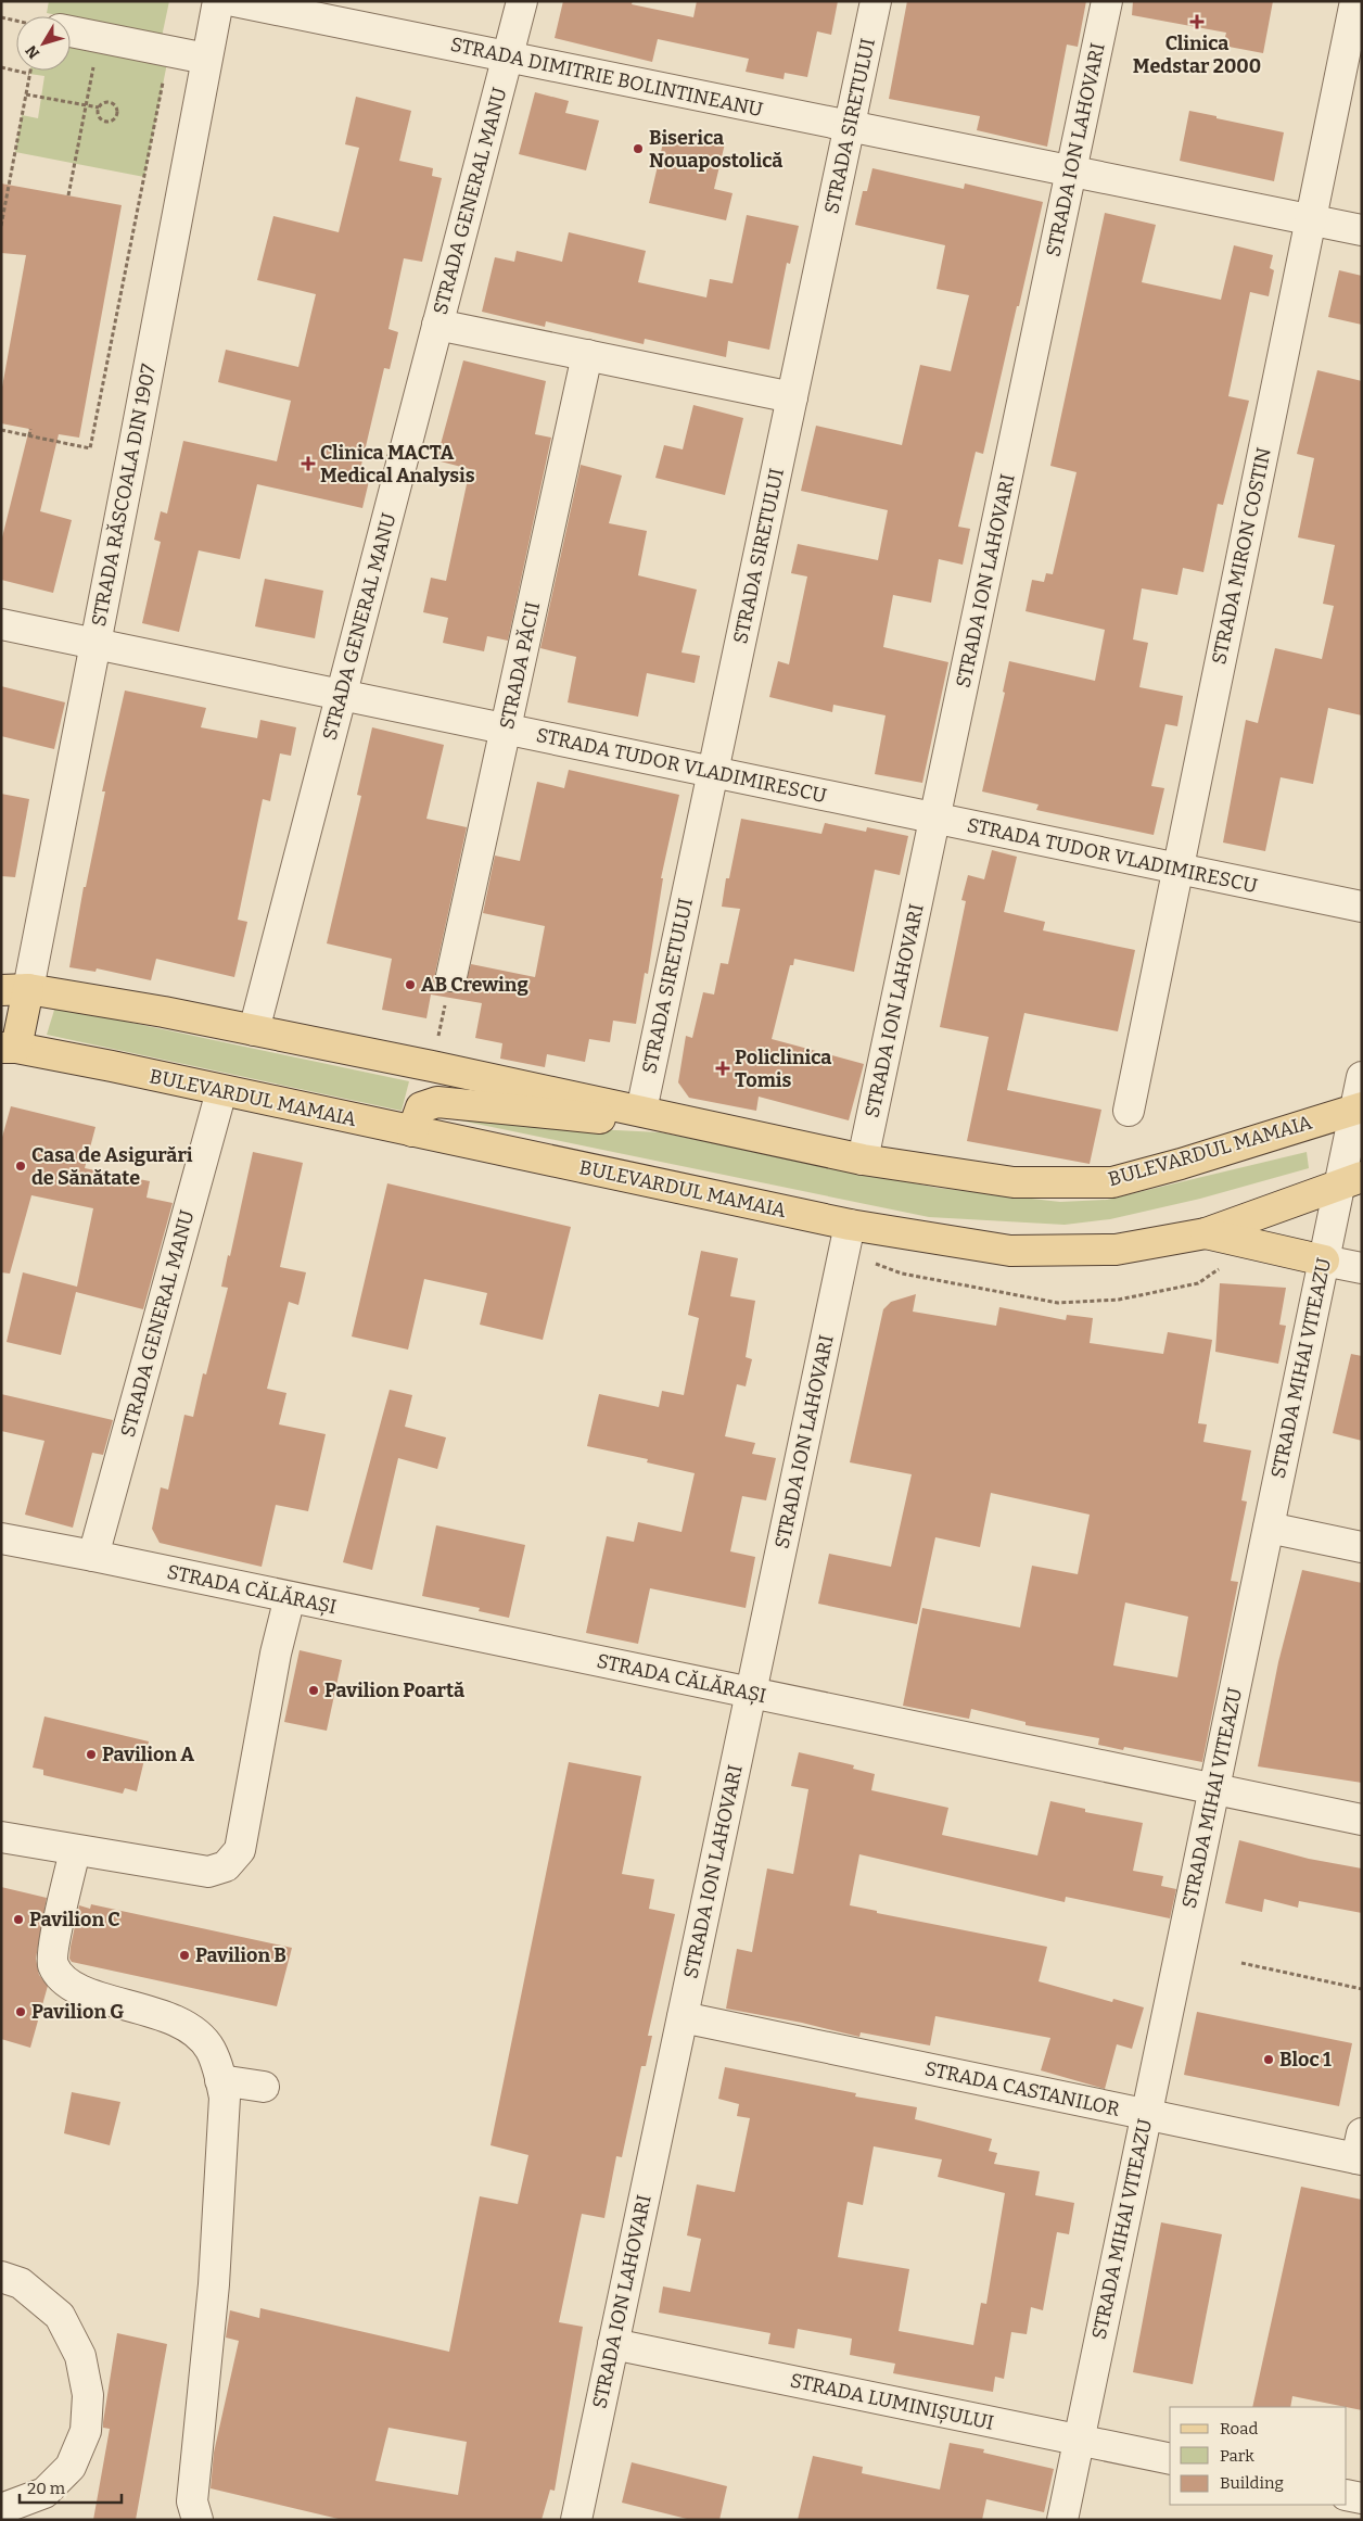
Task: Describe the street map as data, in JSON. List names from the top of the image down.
{
  "streets": {
    "main road": ["BULEVARDUL MAMAIA"],
    "street": [
      "STRADA DIMITRIE BOLINTINEANU",
      "STRADA SIRETULUI",
      "STRADA ION LAHOVARI",
      "STRADA GENERAL MANU",
      "STRADA RĂSCOALA DIN 1907",
      "STRADA MIRON COSTIN",
      "STRADA PĂCII",
      "STRADA TUDOR VLADIMIRESCU",
      "STRADA MIHAI VITEAZU",
      "STRADA CĂLĂRAȘI",
      "STRADA CASTANILOR",
      "STRADA LUMINIȘULUI"
    ]
  },
  "crossings": [
    ["STRADA DIMITRIE BOLINTINEANU", "STRADA SIRETULUI"],
    ["STRADA DIMITRIE BOLINTINEANU", "STRADA ION LAHOVARI"],
    ["STRADA DIMITRIE BOLINTINEANU", "STRADA GENERAL MANU"],
    ["STRADA DIMITRIE BOLINTINEANU", "STRADA MIRON COSTIN"],
    ["STRADA SIRETULUI", "STRADA TUDOR VLADIMIRESCU"],
    ["STRADA SIRETULUI", "BULEVARDUL MAMAIA"],
    ["STRADA ION LAHOVARI", "STRADA TUDOR VLADIMIRESCU"],
    ["STRADA ION LAHOVARI", "BULEVARDUL MAMAIA"],
    ["STRADA ION LAHOVARI", "STRADA CĂLĂRAȘI"],
    ["STRADA ION LAHOVARI", "STRADA CASTANILOR"],
    ["STRADA ION LAHOVARI", "STRADA LUMINIȘULUI"],
    ["STRADA GENERAL MANU", "STRADA TUDOR VLADIMIRESCU"],
    ["STRADA GENERAL MANU", "BULEVARDUL MAMAIA"],
    ["STRADA GENERAL MANU", "STRADA CĂLĂRAȘI"],
    ["STRADA RĂSCOALA DIN 1907", "STRADA TUDOR VLADIMIRESCU"],
    ["STRADA RĂSCOALA DIN 1907", "BULEVARDUL MAMAIA"],
    ["STRADA MIRON COSTIN", "STRADA TUDOR VLADIMIRESCU"],
    ["STRADA PĂCII", "STRADA TUDOR VLADIMIRESCU"],
    ["BULEVARDUL MAMAIA", "STRADA MIHAI VITEAZU"],
    ["STRADA MIHAI VITEAZU", "STRADA CĂLĂRAȘI"],
    ["STRADA MIHAI VITEAZU", "STRADA CASTANILOR"],
    ["STRADA MIHAI VITEAZU", "STRADA LUMINIȘULUI"]
  ],
  "places": {
    "health": ["Clinica Medstar 2000", "Clinica MACTA Medical Analysis", "Policlinica Tomis"],
    "other": [
      "Biserica Nouapostolică",
      "AB Crewing",
      "Casa de Asigurări de Sănătate",
      "Pavilion Poartă",
      "Pavilion A",
      "Pavilion C",
      "Pavilion B",
      "Pavilion G",
      "Bloc 1"
    ]
  },
  "legend": ["Road", "Park", "Building"],
  "scale_bar": "20 m",
  "north": "bottom left"
}
